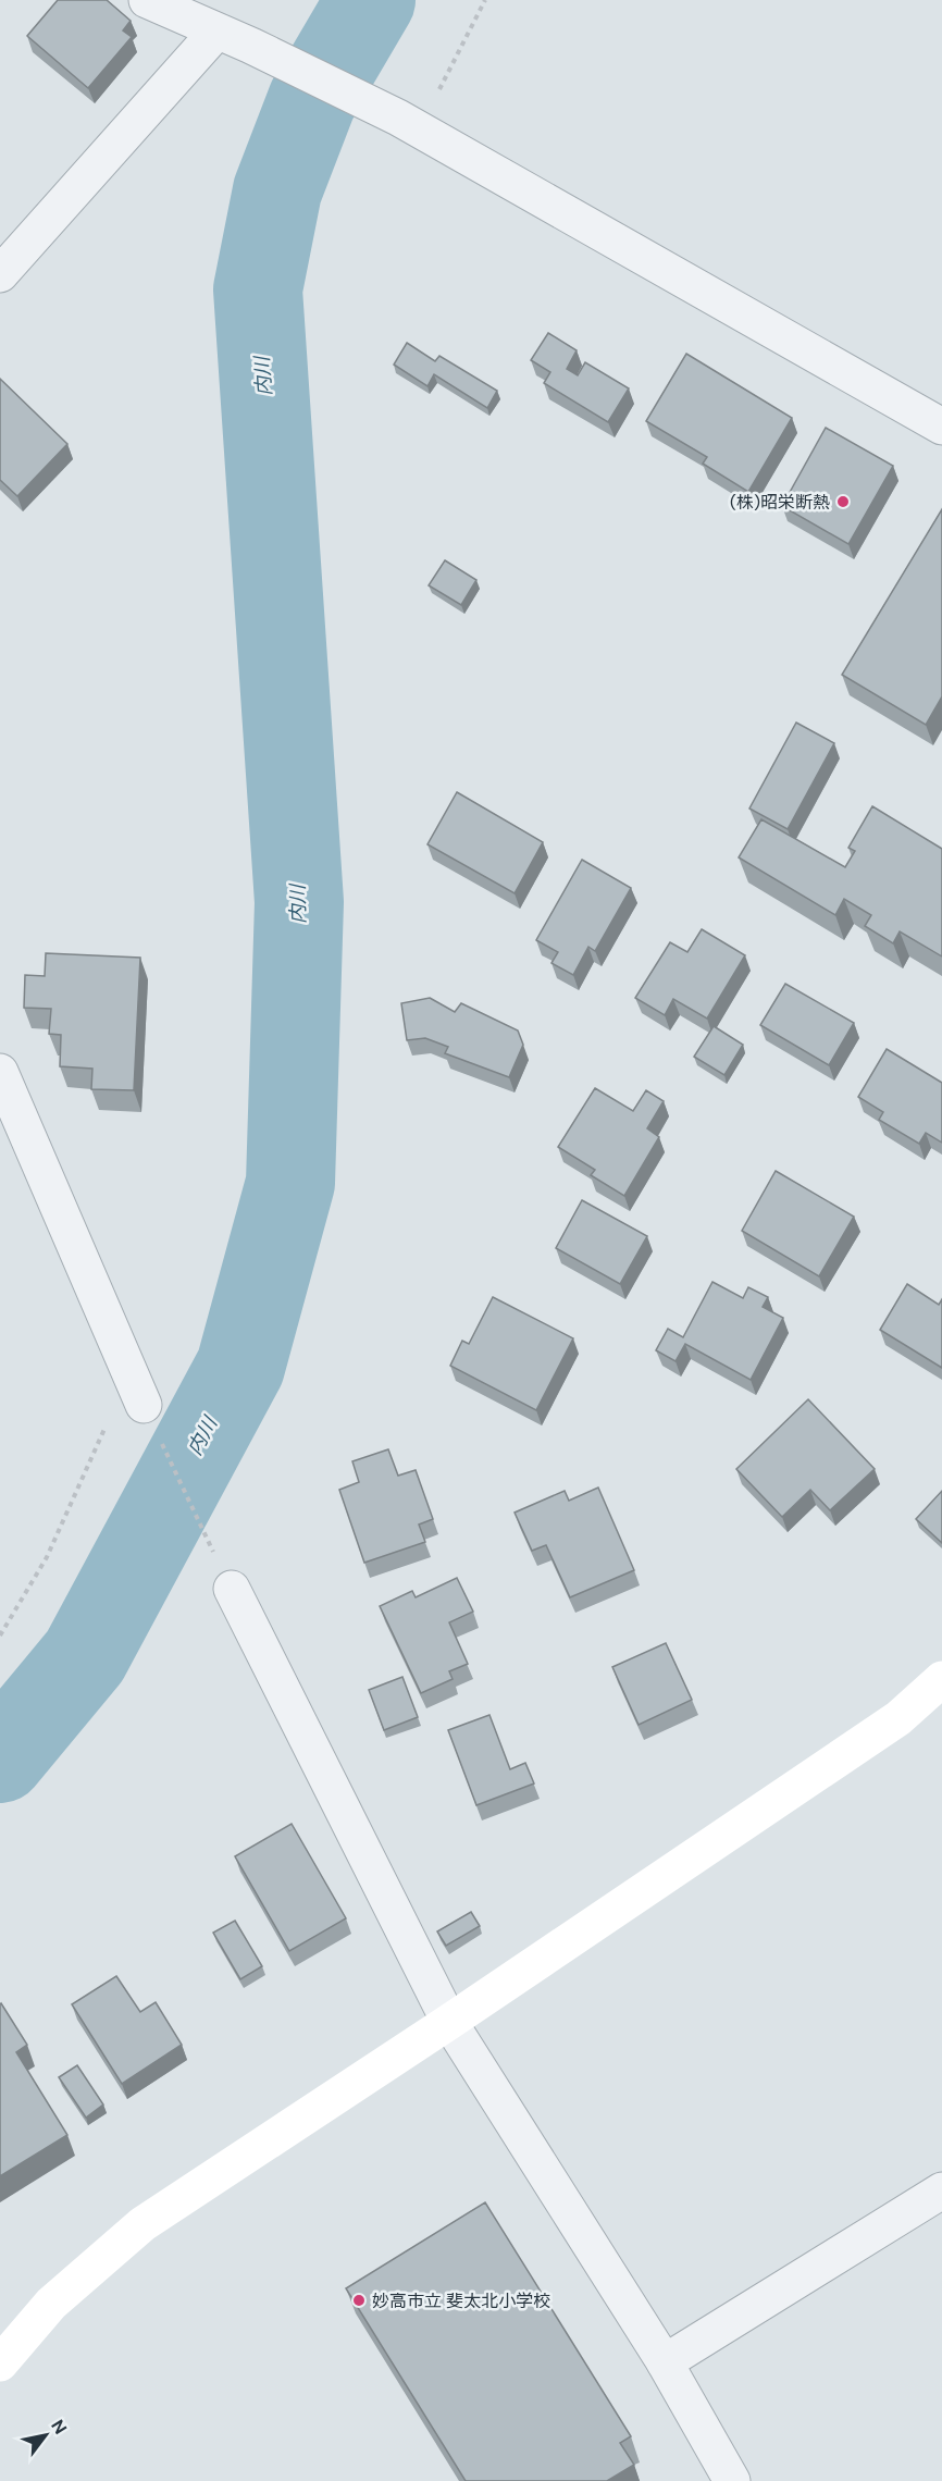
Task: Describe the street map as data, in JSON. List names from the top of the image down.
{
  "water": ["内川"],
  "places": ["(株)昭栄断熱", "妙高市立 斐太北小学校"],
  "north": "top right"
}
